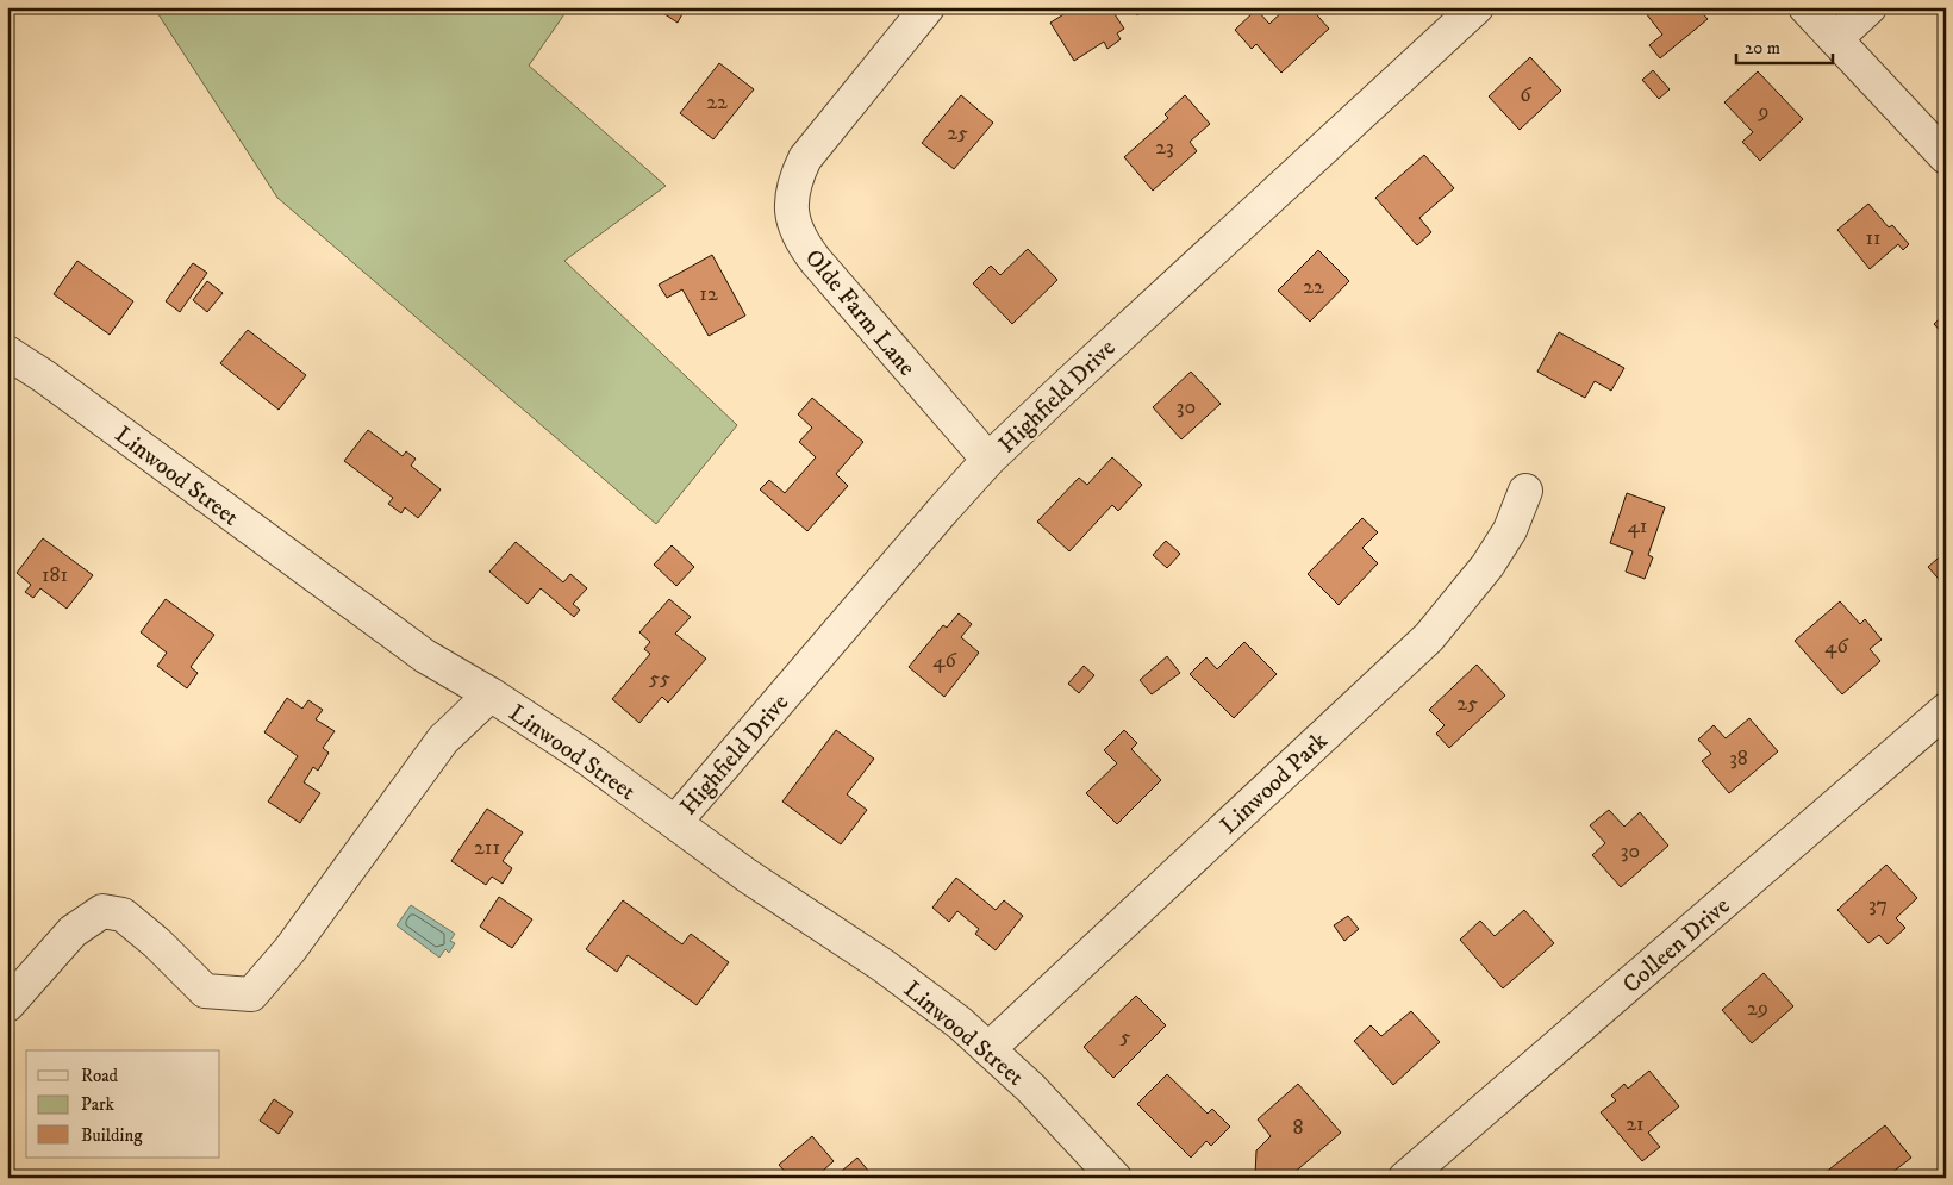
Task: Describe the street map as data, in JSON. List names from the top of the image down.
{
  "streets": {
    "street": [
      "Olde Farm Lane",
      "Highfield Drive",
      "Linwood Street",
      "Linwood Park",
      "Colleen Drive"
    ]
  },
  "crossings": [
    ["Olde Farm Lane", "Highfield Drive"],
    ["Highfield Drive", "Linwood Street"],
    ["Linwood Street", "Linwood Park"]
  ],
  "house_numbers": [
    "6",
    "22",
    "9",
    "25",
    "23",
    "11",
    "22",
    "12",
    "30",
    "41",
    "181",
    "46",
    "46",
    "55",
    "25",
    "38",
    "211",
    "30",
    "37",
    "29",
    "5",
    "21",
    "8"
  ],
  "legend": ["Road", "Park", "Building"],
  "scale_bar": "20 m"
}
